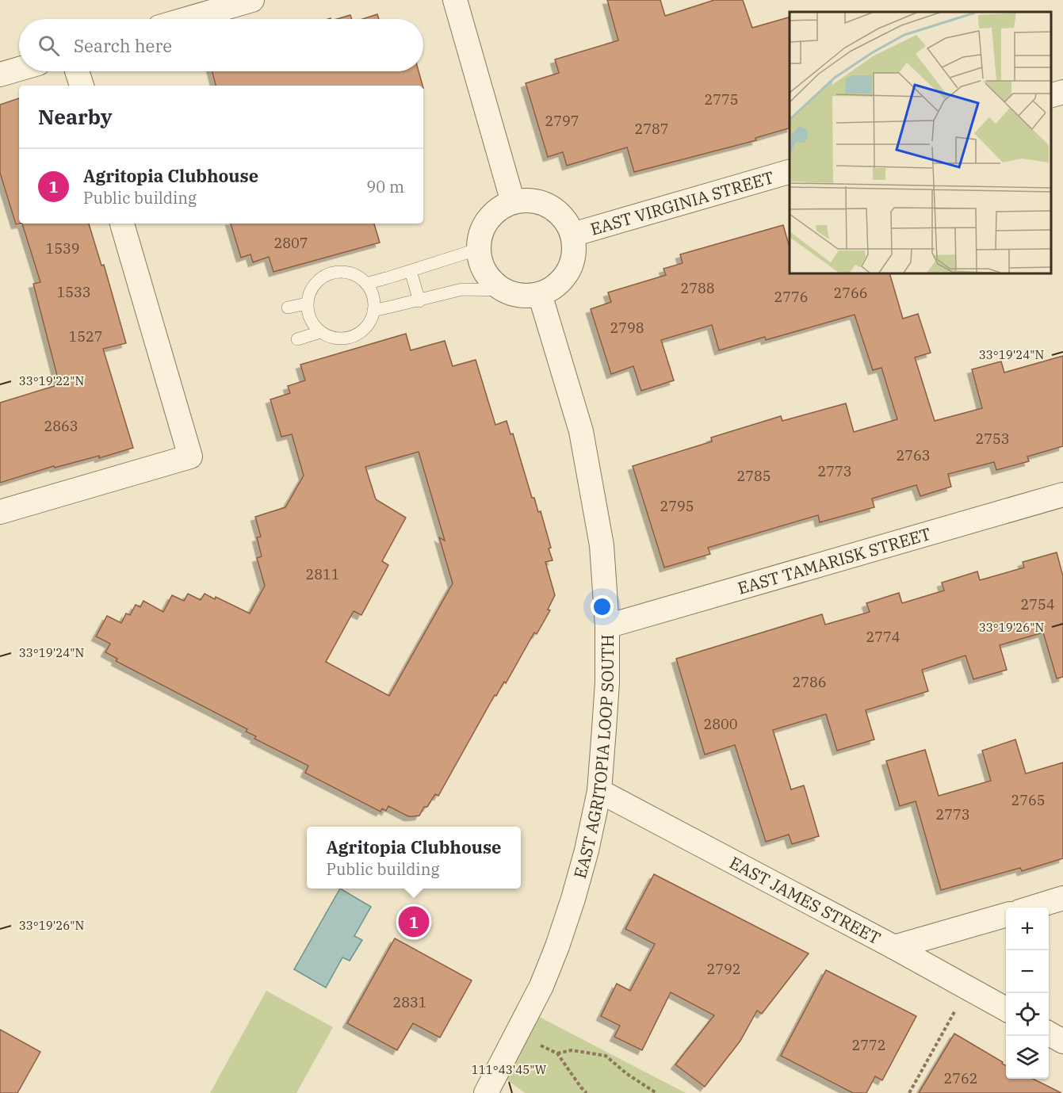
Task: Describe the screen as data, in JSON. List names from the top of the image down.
{
  "streets": {
    "street": [
      "EAST VIRGINIA STREET",
      "EAST TAMARISK STREET",
      "EAST AGRITOPIA LOOP SOUTH",
      "EAST JAMES STREET"
    ]
  },
  "crossings": [
    ["EAST VIRGINIA STREET", "EAST AGRITOPIA LOOP SOUTH"],
    ["EAST TAMARISK STREET", "EAST AGRITOPIA LOOP SOUTH"],
    ["EAST AGRITOPIA LOOP SOUTH", "EAST JAMES STREET"]
  ],
  "house_numbers": [
    "2775",
    "2797",
    "2787",
    "2807",
    "1539",
    "2788",
    "1533",
    "2766",
    "2776",
    "2798",
    "1527",
    "2863",
    "2753",
    "2763",
    "2773",
    "2785",
    "2795",
    "2811",
    "2754",
    "2774",
    "2786",
    "2800",
    "2765",
    "2773",
    "2792",
    "2831",
    "2772",
    "2762"
  ],
  "page": {
    "search": "Search here",
    "heading": "Nearby",
    "list": [
      {
        "mark": "1",
        "name": "Agritopia Clubhouse",
        "note": "Public building",
        "value": "90 m"
      }
    ],
    "popup": ["Agritopia Clubhouse", "Public building"],
    "pins": "1",
    "map_buttons": ["+", "−"]
  },
  "coordinates": [
    "33°19'24\"N",
    "33°19'22\"N",
    "33°19'26\"N",
    "111°43'45\"W"
  ]
}
